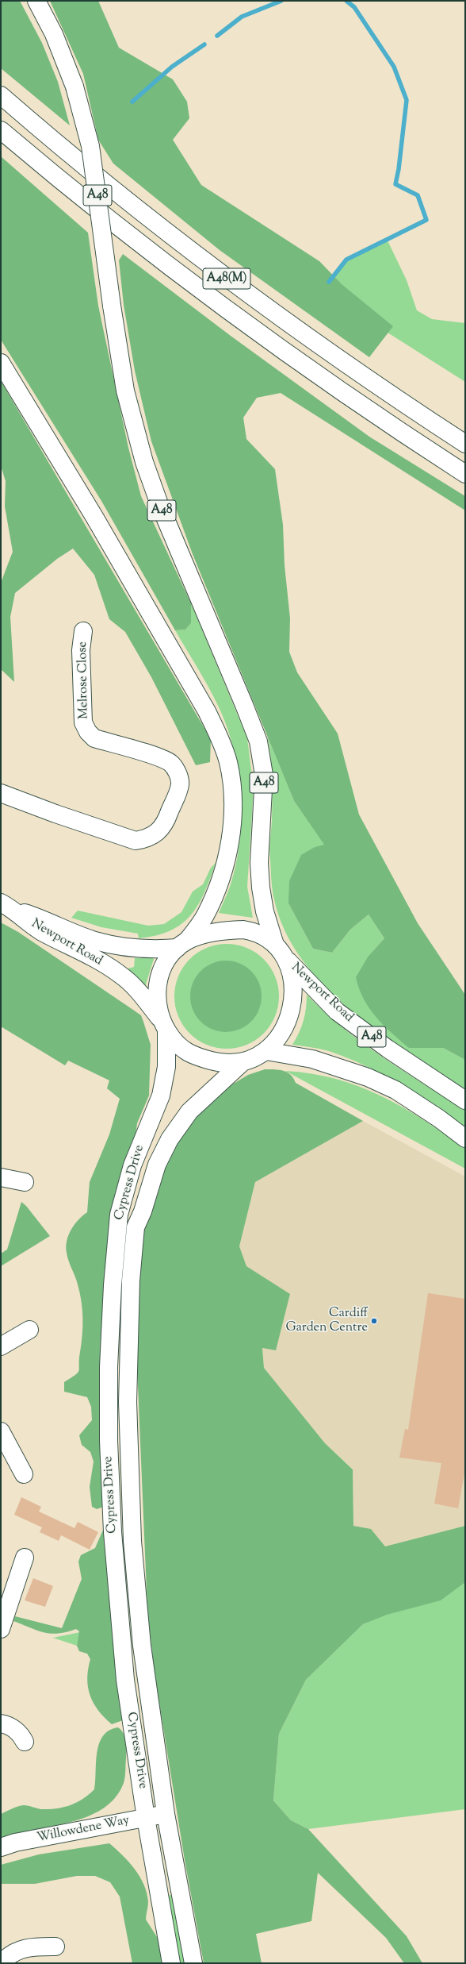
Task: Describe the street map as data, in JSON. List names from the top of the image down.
{
  "streets": {
    "main road": [
      "A48",
      "A48(M)",
      "Melrose Close",
      "Newport Road",
      "Cypress Drive",
      "Willowdene Way"
    ]
  },
  "crossings": [
    ["A48", "Newport Road"],
    ["A48", "Cypress Drive"],
    ["Newport Road", "Cypress Drive"],
    ["Cypress Drive", "Willowdene Way"]
  ],
  "places": ["Cardiff Garden Centre"]
}
